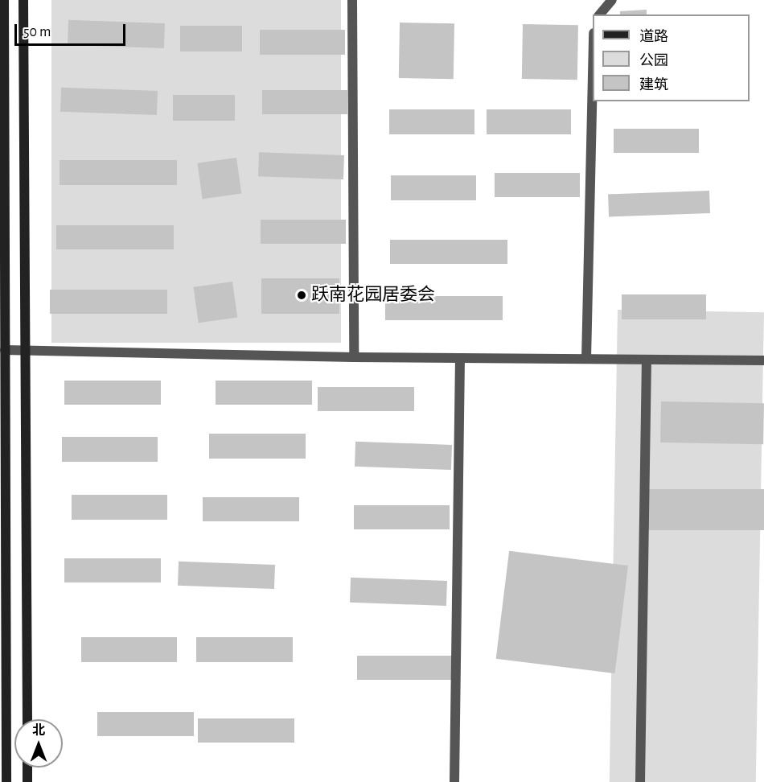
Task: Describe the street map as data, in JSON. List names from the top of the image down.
{
  "places": ["跃南花园居委会"],
  "legend": ["道路", "公园", "建筑"],
  "scale_bar": "50 m",
  "north": "top"
}
